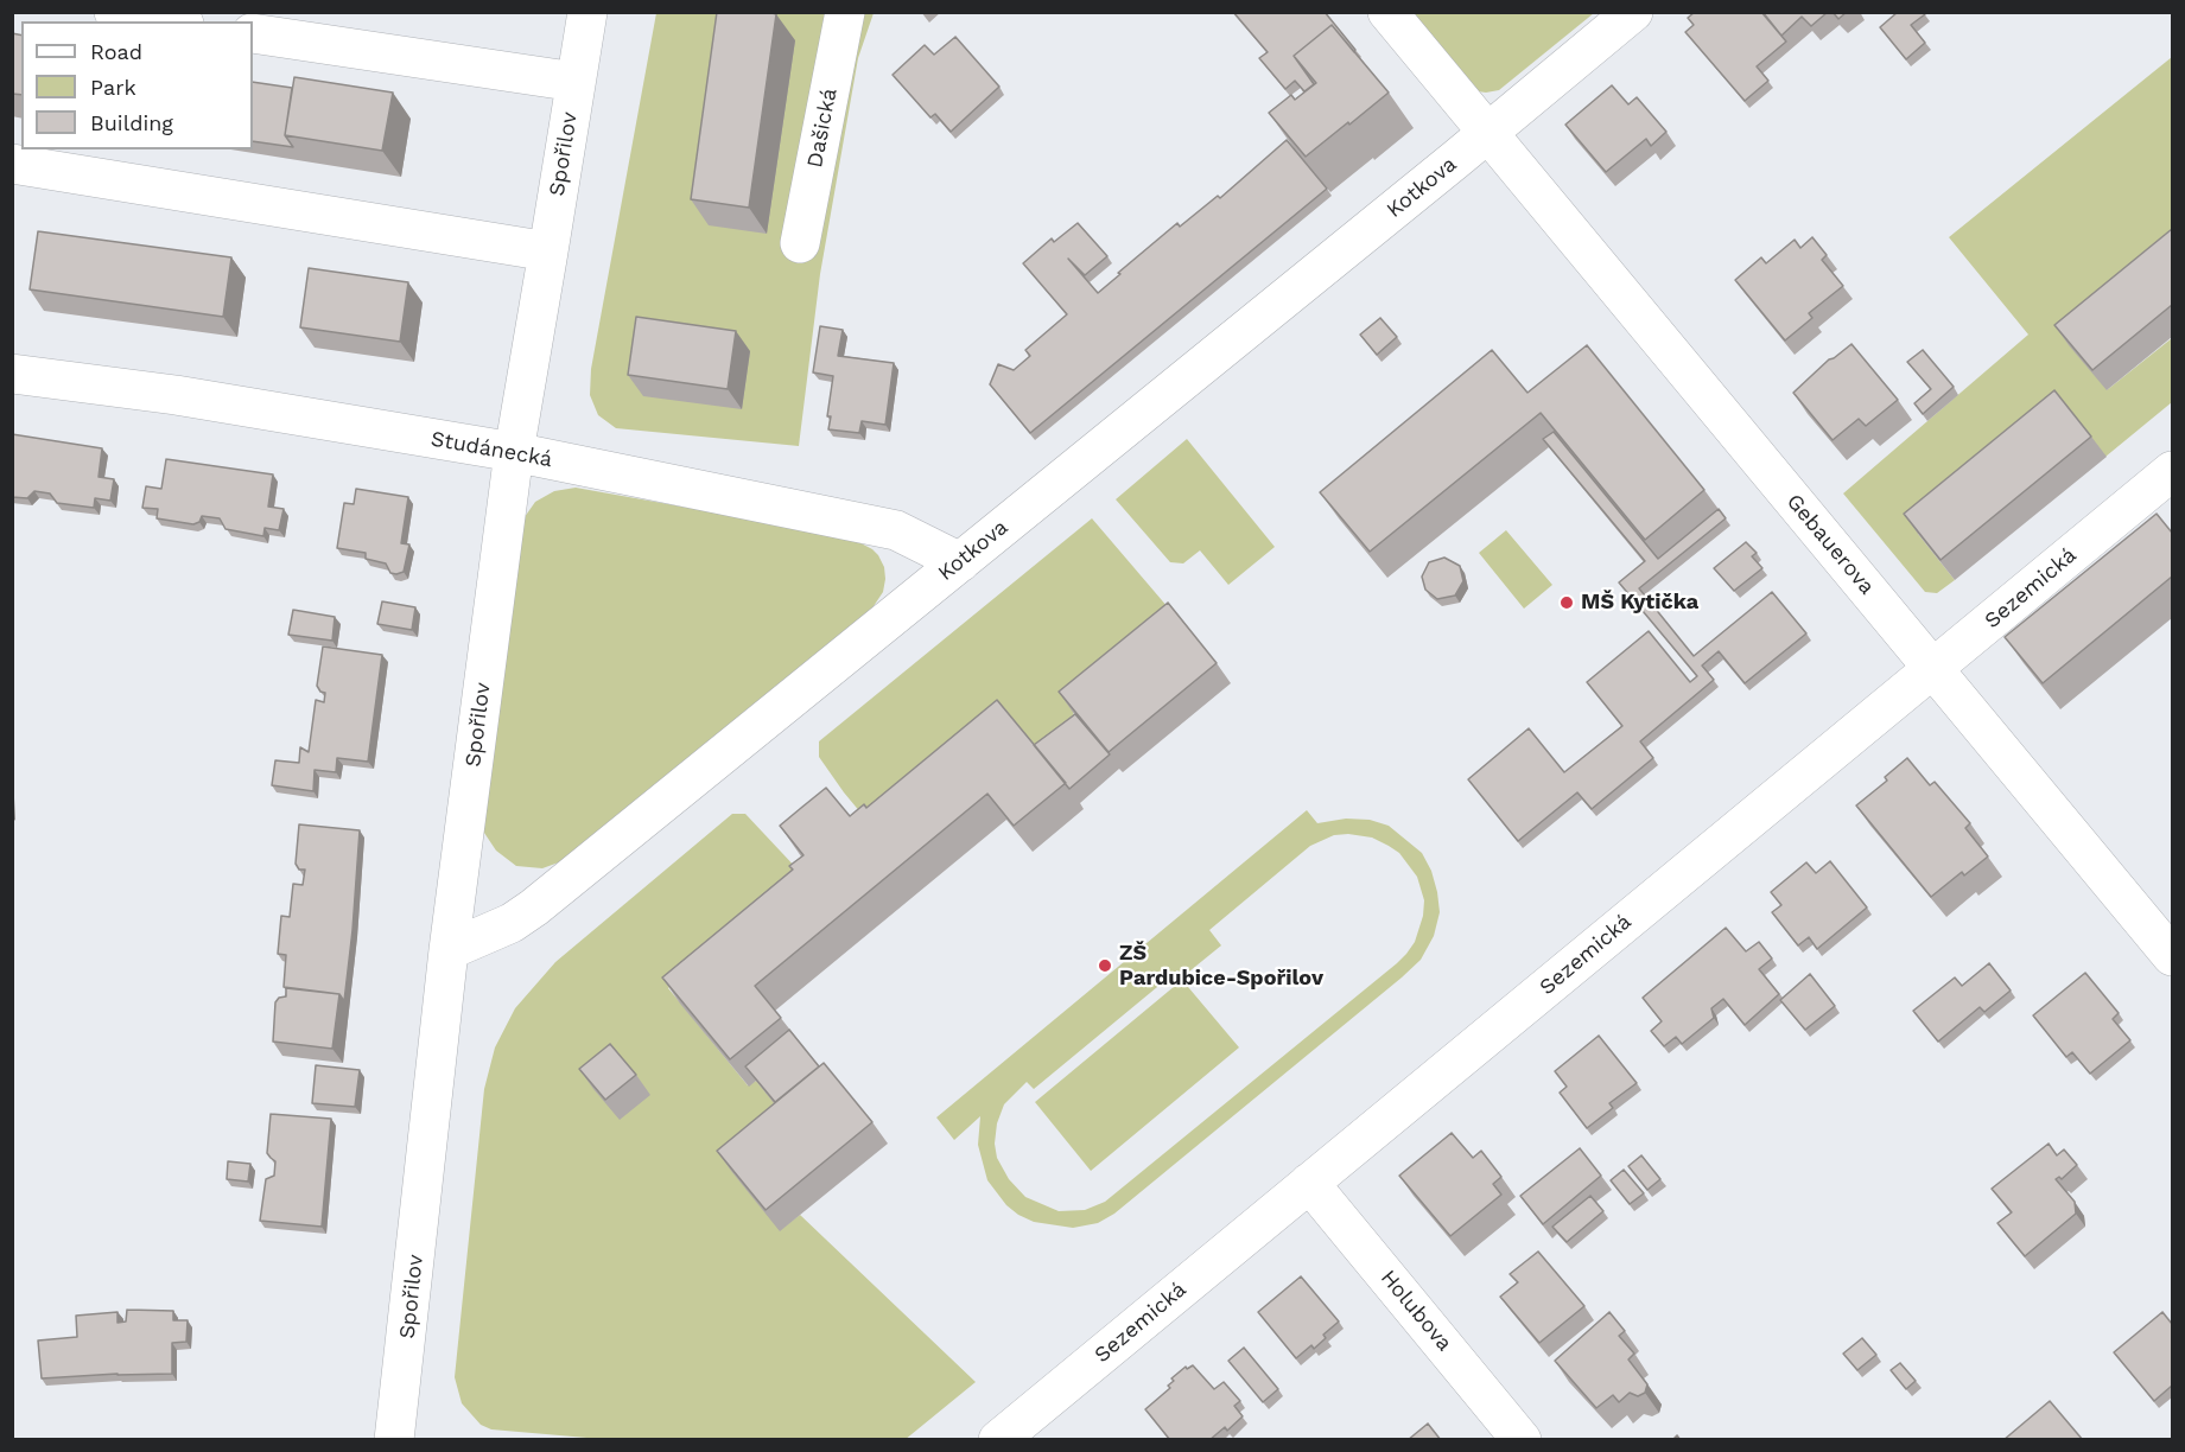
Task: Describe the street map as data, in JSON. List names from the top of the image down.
{
  "streets": {
    "street": [
      "Dašická",
      "Spořilov",
      "Kotkova",
      "Studánecká",
      "Gebauerova",
      "Sezemická",
      "Holubova"
    ]
  },
  "crossings": [
    ["Spořilov", "Kotkova"],
    ["Spořilov", "Studánecká"],
    ["Kotkova", "Studánecká"],
    ["Kotkova", "Gebauerova"],
    ["Gebauerova", "Sezemická"],
    ["Sezemická", "Holubova"]
  ],
  "places": ["MŠ Kytička", "ZŠ Pardubice-Spořilov"],
  "legend": ["Road", "Park", "Building"]
}
